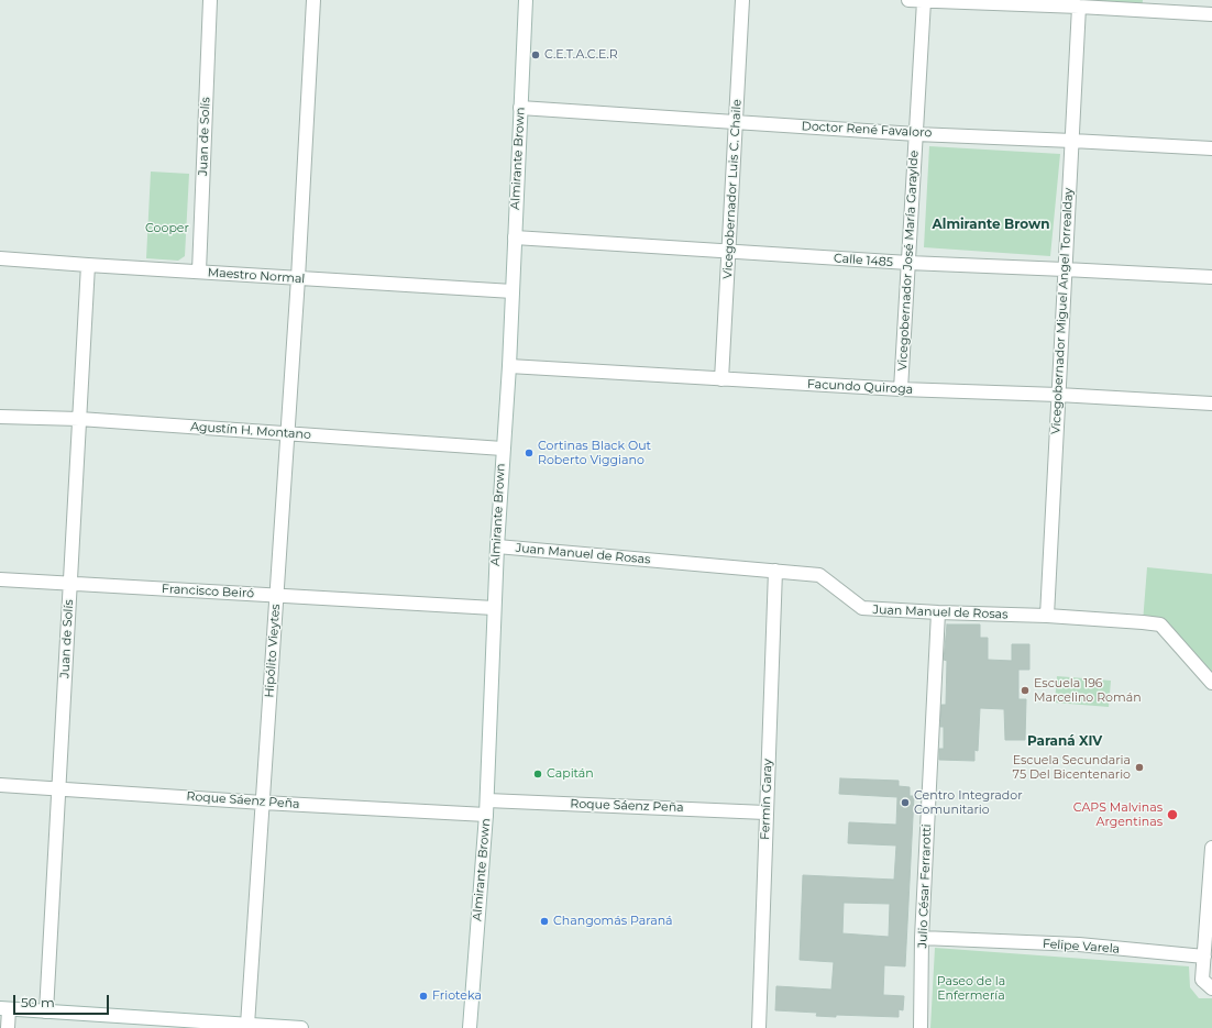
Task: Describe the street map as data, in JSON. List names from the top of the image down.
{
  "streets": {
    "street": [
      "Doctor René Favaloro",
      "Juan de Solís",
      "Almirante Brown",
      "Vicegobernador Luis C. Chaile",
      "Calle 1485",
      "Vicegobernador José María Garaylde",
      "Maestro Normal",
      "Vicegobernador Miguel Angel Torrealday",
      "Facundo Quiroga",
      "Agustín H. Montano",
      "Juan Manuel de Rosas",
      "Francisco Beiró",
      "Hipólito Vieytes",
      "Fermín Garay",
      "Roque Sáenz Peña",
      "Julio César Ferrarotti",
      "Felipe Varela"
    ]
  },
  "crossings": [
    ["Doctor René Favaloro", "Almirante Brown"],
    ["Doctor René Favaloro", "Vicegobernador Luis C. Chaile"],
    ["Doctor René Favaloro", "Vicegobernador José María Garaylde"],
    ["Doctor René Favaloro", "Vicegobernador Miguel Angel Torrealday"],
    ["Juan de Solís", "Maestro Normal"],
    ["Juan de Solís", "Agustín H. Montano"],
    ["Juan de Solís", "Francisco Beiró"],
    ["Juan de Solís", "Roque Sáenz Peña"],
    ["Almirante Brown", "Calle 1485"],
    ["Almirante Brown", "Maestro Normal"],
    ["Almirante Brown", "Facundo Quiroga"],
    ["Almirante Brown", "Agustín H. Montano"],
    ["Almirante Brown", "Juan Manuel de Rosas"],
    ["Almirante Brown", "Francisco Beiró"],
    ["Almirante Brown", "Roque Sáenz Peña"],
    ["Vicegobernador Luis C. Chaile", "Calle 1485"],
    ["Vicegobernador Luis C. Chaile", "Facundo Quiroga"],
    ["Calle 1485", "Vicegobernador José María Garaylde"],
    ["Calle 1485", "Vicegobernador Miguel Angel Torrealday"],
    ["Vicegobernador José María Garaylde", "Facundo Quiroga"],
    ["Maestro Normal", "Hipólito Vieytes"],
    ["Vicegobernador Miguel Angel Torrealday", "Facundo Quiroga"],
    ["Vicegobernador Miguel Angel Torrealday", "Juan Manuel de Rosas"],
    ["Agustín H. Montano", "Hipólito Vieytes"],
    ["Juan Manuel de Rosas", "Fermín Garay"],
    ["Juan Manuel de Rosas", "Julio César Ferrarotti"],
    ["Francisco Beiró", "Hipólito Vieytes"],
    ["Hipólito Vieytes", "Roque Sáenz Peña"],
    ["Fermín Garay", "Roque Sáenz Peña"],
    ["Julio César Ferrarotti", "Felipe Varela"]
  ],
  "districts": ["Almirante Brown", "Paraná XIV"],
  "parks": ["Cooper", "Paseo de la Enfermería"],
  "places": [
    "C.E.T.A.C.E.R",
    "Cortinas Black Out Roberto Viggiano",
    "Escuela 196 Marcelino Román",
    "Escuela Secundaria 75 Del Bicentenario",
    "Capitán",
    "Centro Integrador Comunitario",
    "CAPS Malvinas Argentinas",
    "Changomás Paraná",
    "Frioteka"
  ],
  "scale_bar": "50 m"
}
